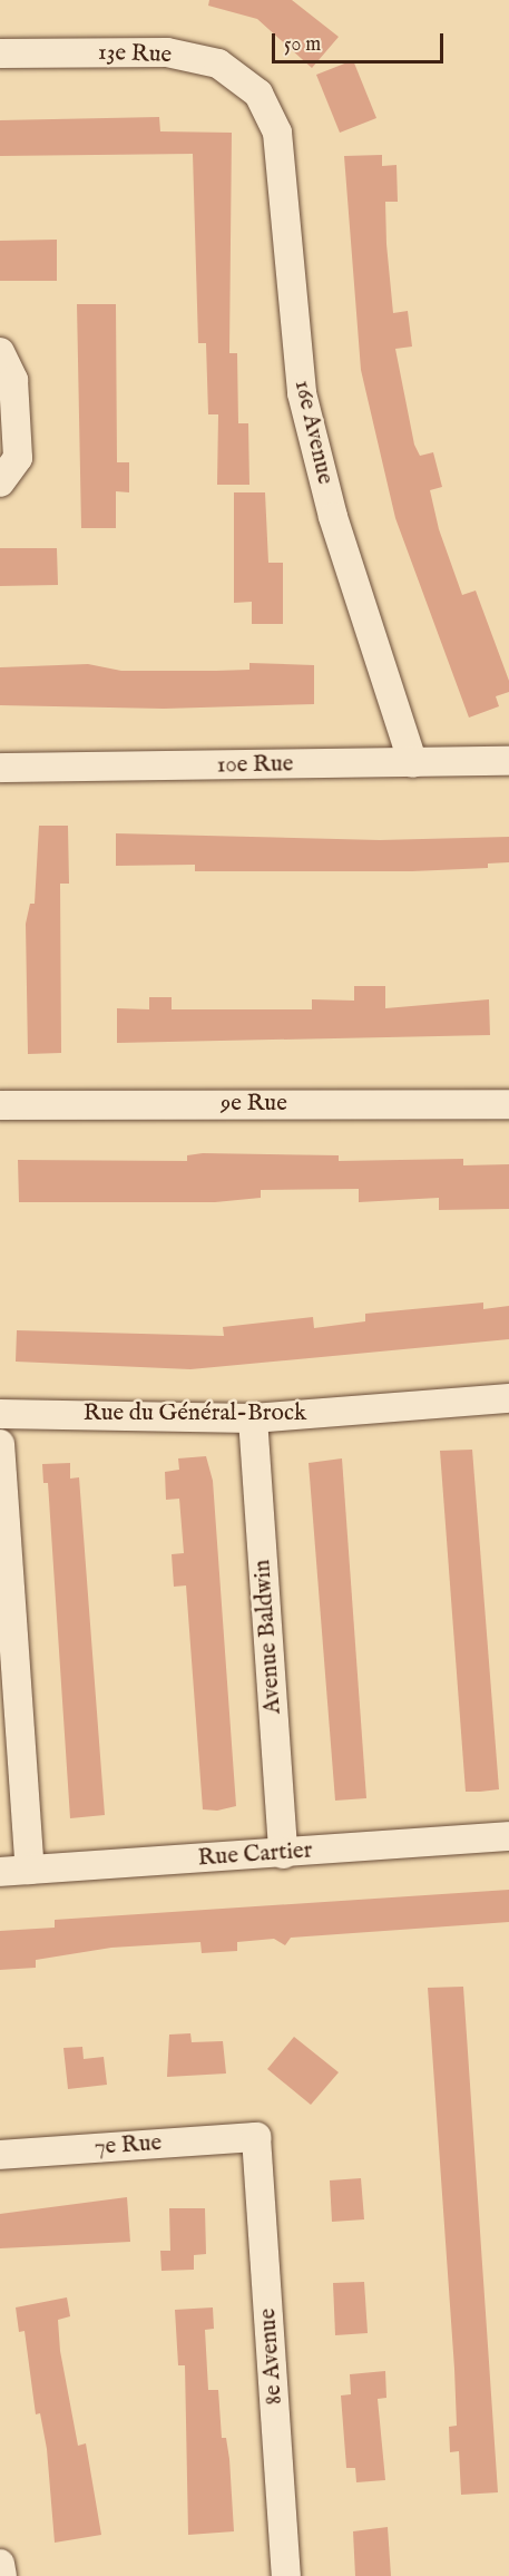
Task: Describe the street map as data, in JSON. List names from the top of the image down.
{
  "streets": {
    "street": [
      "13e Rue",
      "16e Avenue",
      "10e Rue",
      "9e Rue",
      "Rue du Général-Brock",
      "Avenue Baldwin",
      "Rue Cartier",
      "7e Rue",
      "8e Avenue"
    ]
  },
  "crossings": [
    ["13e Rue", "16e Avenue"],
    ["16e Avenue", "10e Rue"],
    ["Rue du Général-Brock", "Avenue Baldwin"],
    ["Avenue Baldwin", "Rue Cartier"],
    ["7e Rue", "8e Avenue"]
  ],
  "scale_bar": "50 m"
}
